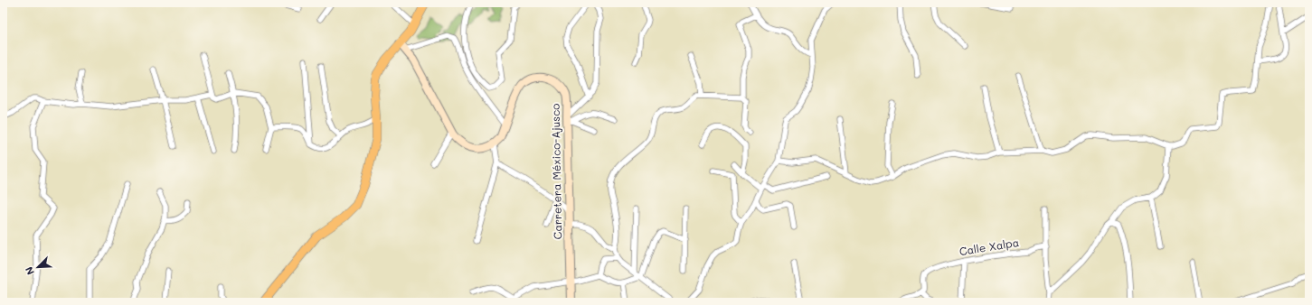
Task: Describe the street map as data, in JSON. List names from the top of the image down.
{
  "streets": {
    "main road": ["Carretera México-Ajusco"],
    "street": ["Calle Xalpa"]
  },
  "north": "bottom left"
}
